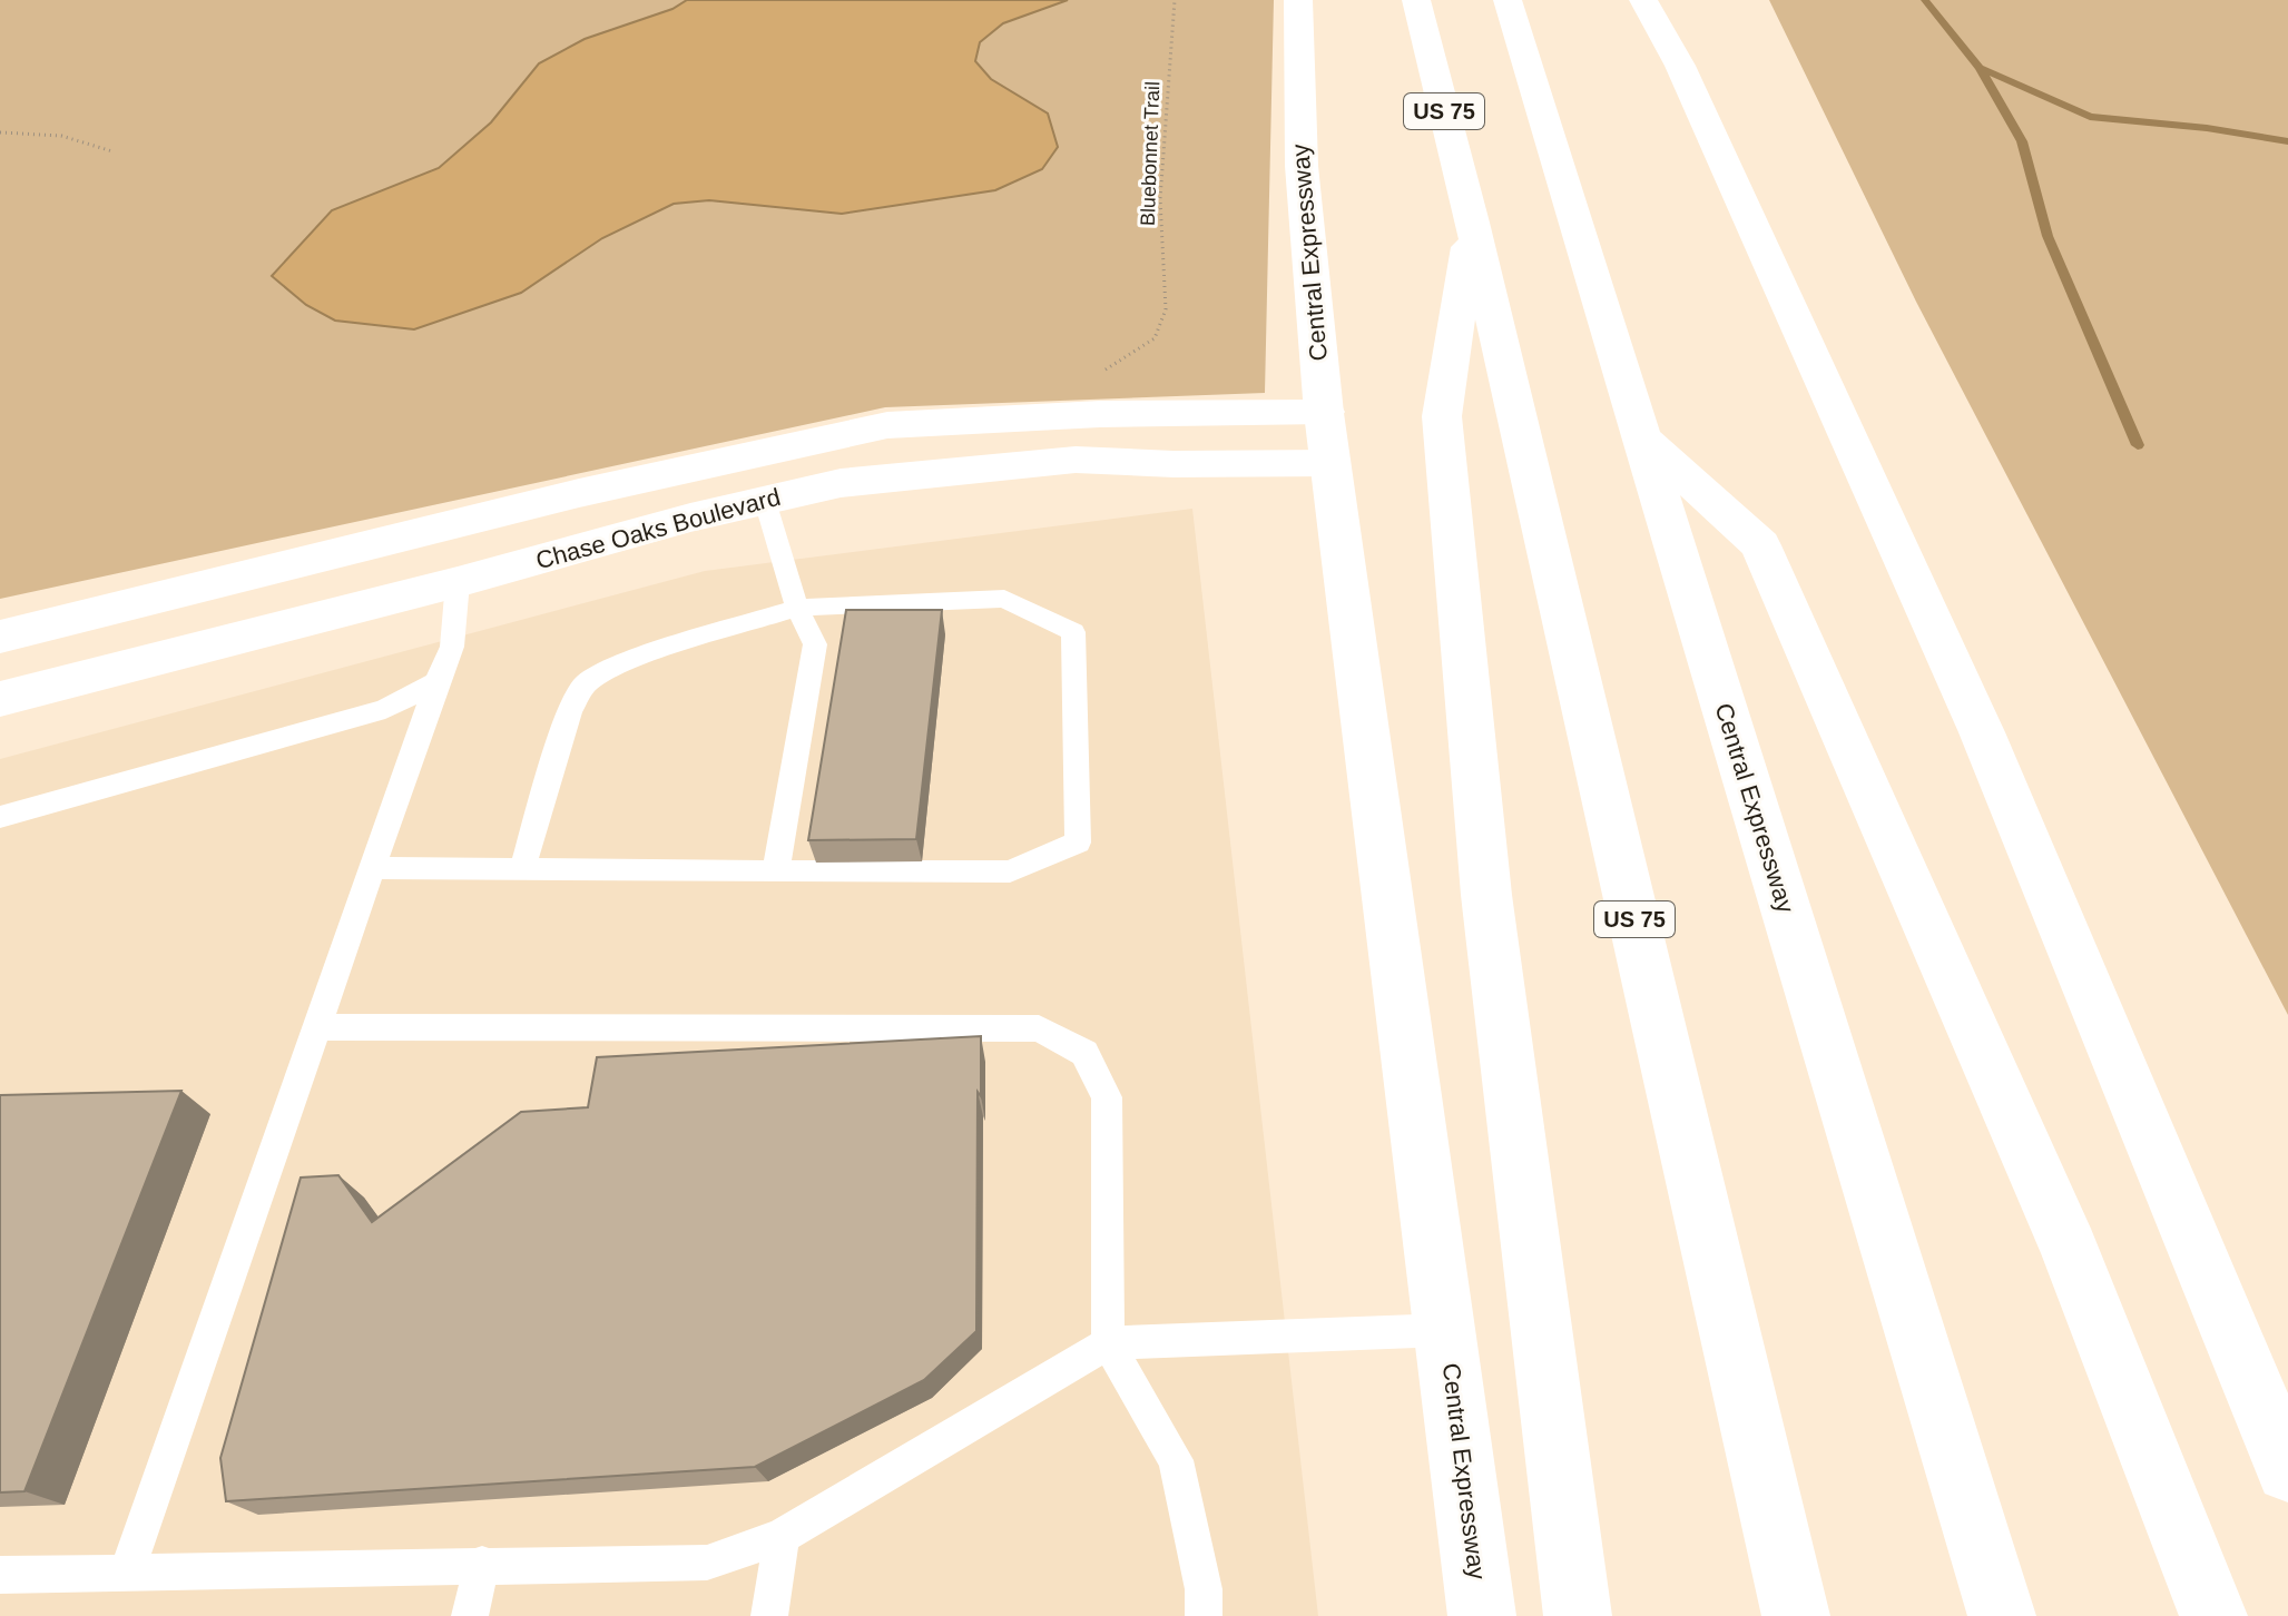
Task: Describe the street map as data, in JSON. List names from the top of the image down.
{
  "streets": {
    "main road": ["US 75", "Central Expressway", "Chase Oaks Boulevard"],
    "path": ["Bluebonnet Trail"]
  },
  "crossings": [
    ["Central Expressway", "Chase Oaks Boulevard"]
  ]
}
